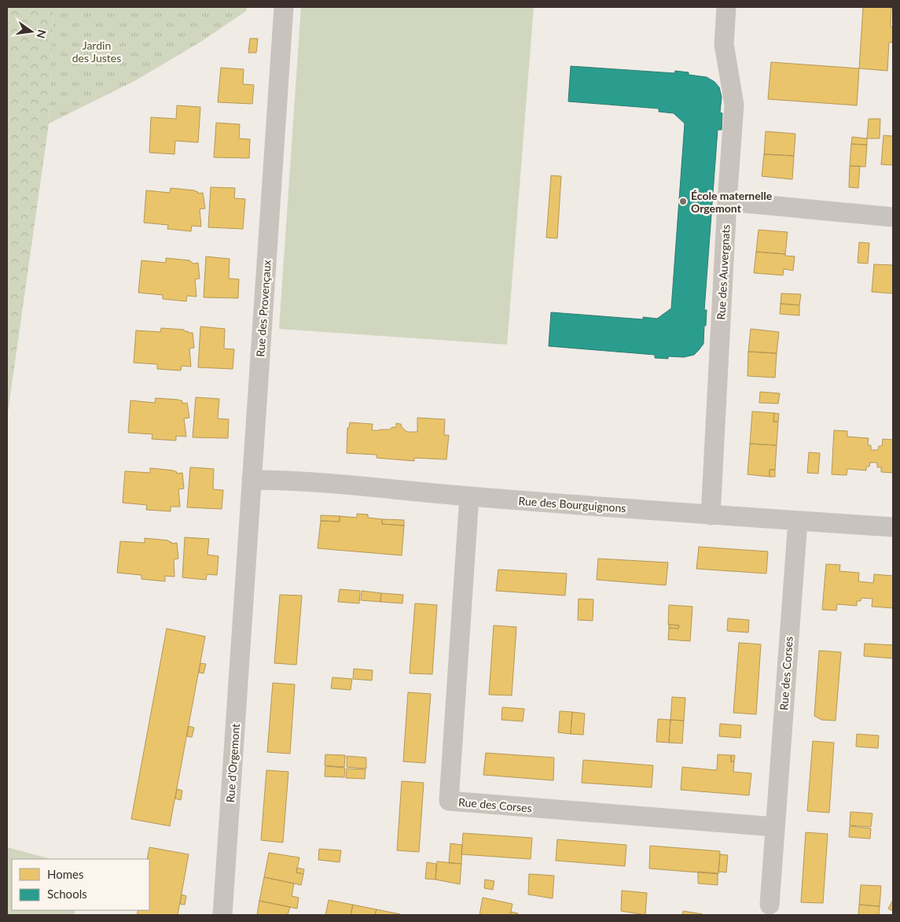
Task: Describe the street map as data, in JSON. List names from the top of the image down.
{
  "streets": {
    "street": [
      "Rue des Auvergnats",
      "Rue des Provençaux",
      "Rue des Bourguignons",
      "Rue des Corses",
      "Rue d'Orgemont"
    ]
  },
  "crossings": [
    ["Rue des Auvergnats", "Rue des Bourguignons"],
    ["Rue des Provençaux", "Rue des Bourguignons"],
    ["Rue des Provençaux", "Rue d'Orgemont"],
    ["Rue des Bourguignons", "Rue des Corses"]
  ],
  "parks": ["Jardin des Justes"],
  "places": ["École maternelle Orgemont"],
  "legend": ["Homes", "Schools"],
  "north": "right"
}
